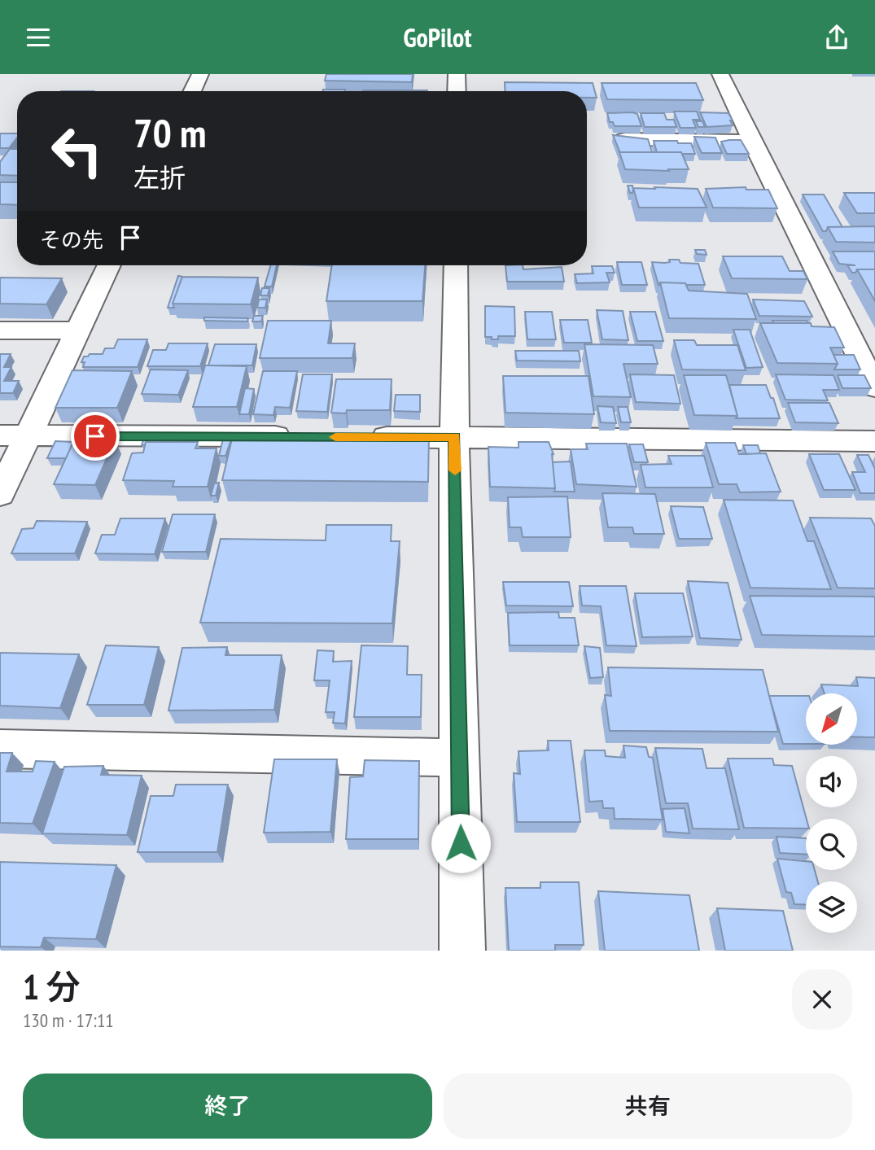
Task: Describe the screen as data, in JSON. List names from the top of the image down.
{
  "north": "bottom left",
  "page": {
    "header": "GoPilot",
    "turn": ["70 m", "左折"],
    "then": "その先",
    "heading": ["1 分", "130 m · 17:11"],
    "buttons": ["終了", "共有"]
  }
}
